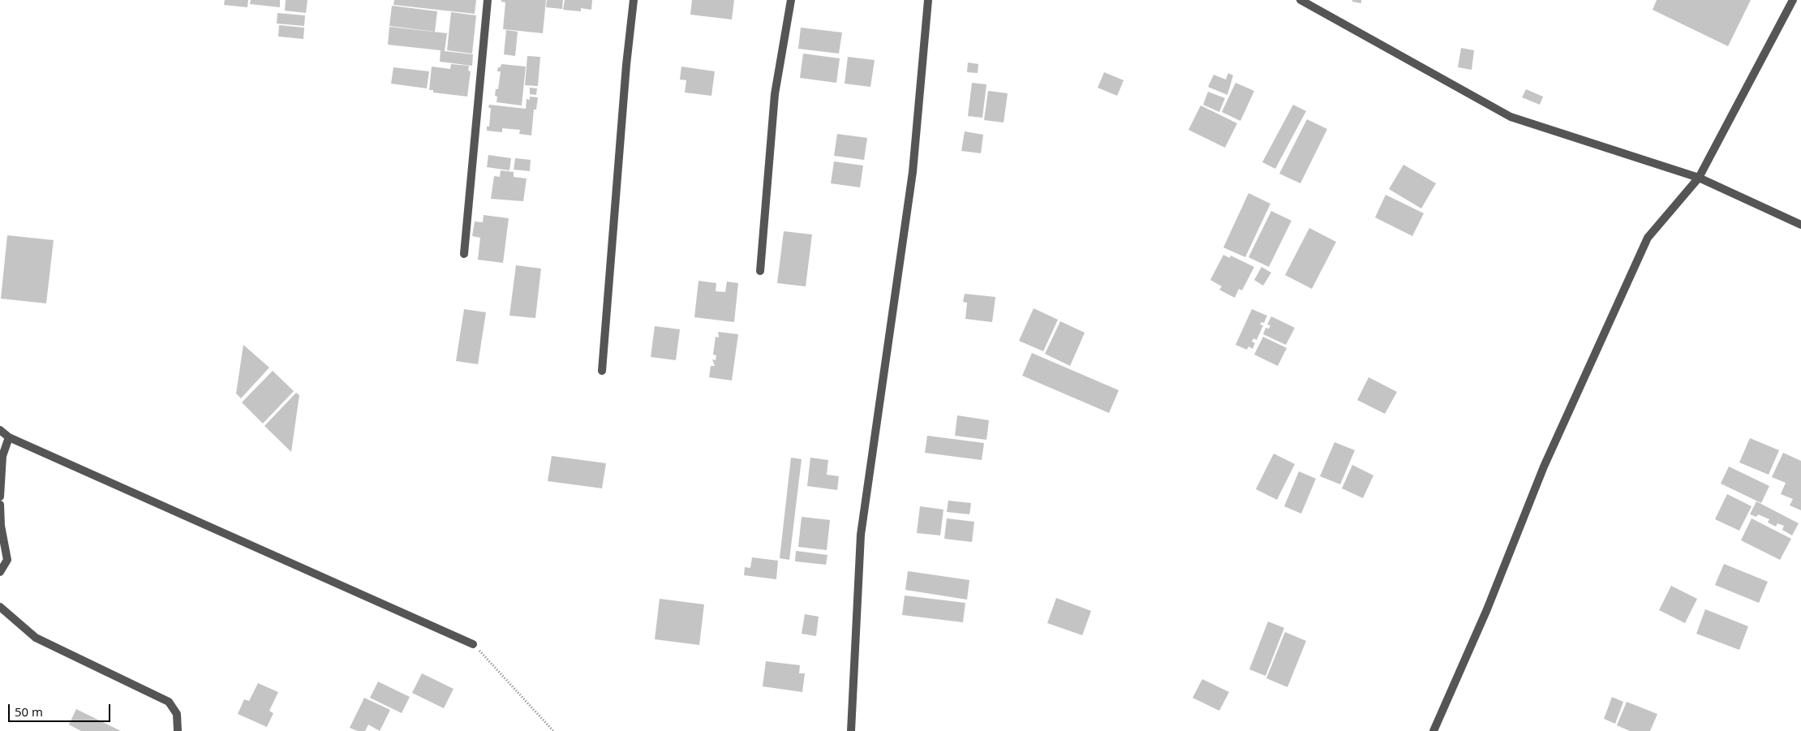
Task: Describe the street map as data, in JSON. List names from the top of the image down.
{
  "scale_bar": "50 m"
}
